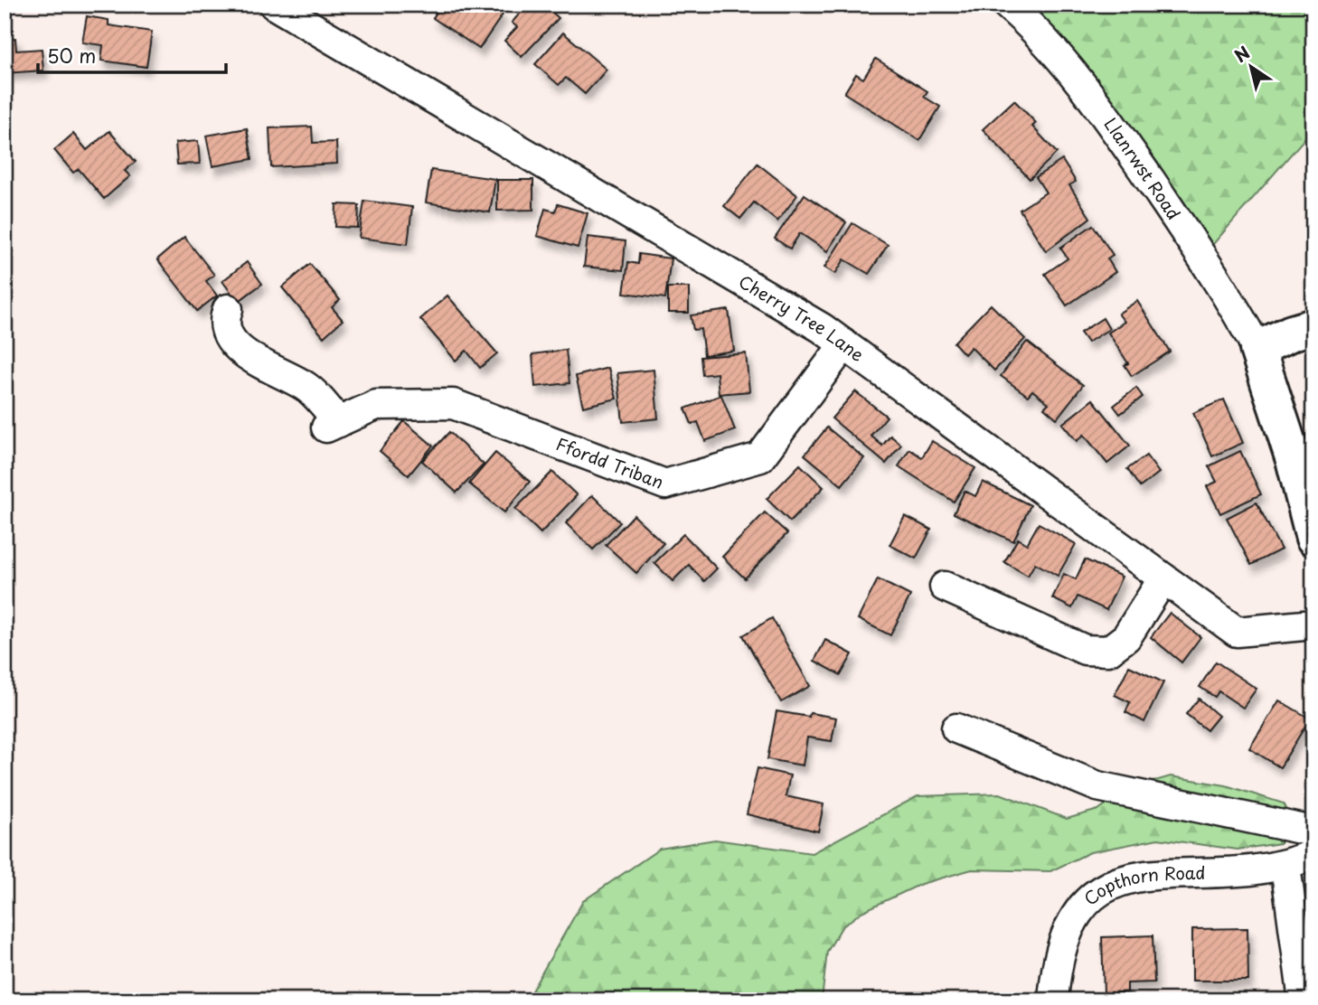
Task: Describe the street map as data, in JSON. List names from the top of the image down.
{
  "streets": {
    "street": [
      "Llanrwst Road",
      "Cherry Tree Lane",
      "Ffordd Triban",
      "Copthorn Road"
    ]
  },
  "crossings": [
    ["Cherry Tree Lane", "Ffordd Triban"]
  ],
  "scale_bar": "50 m",
  "north": "top left"
}
